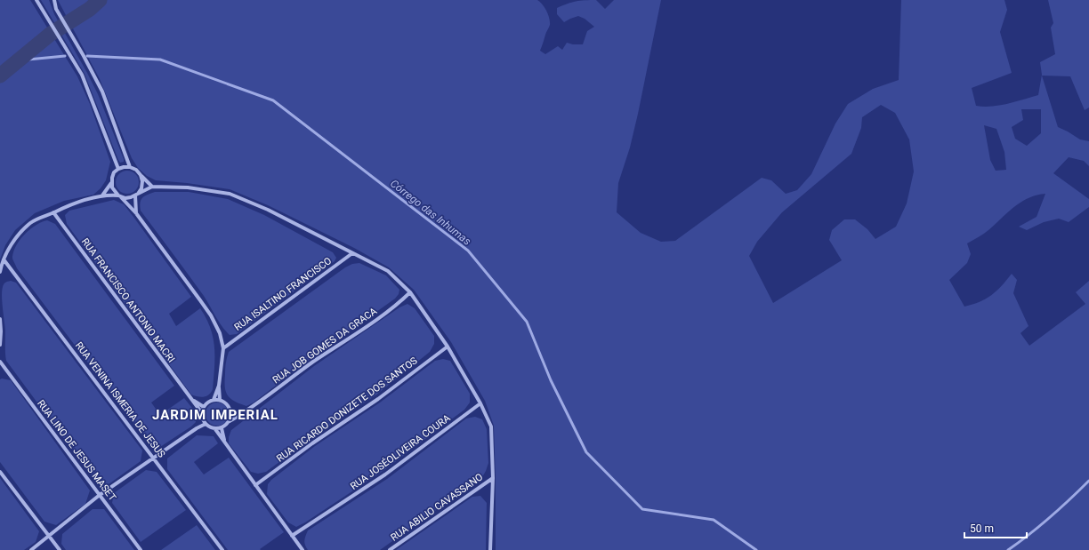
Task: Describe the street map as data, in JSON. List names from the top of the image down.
{
  "streets": {
    "street": [
      "RUA ISALTINO FRANCISCO",
      "RUA FRANCISCO ANTONIO MACRI",
      "RUA JOB GOMES DA GRACA",
      "RUA VENINA ISMERIA DE JESUS",
      "RUA RICARDO DONIZETE DOS SANTOS",
      "RUA LINO DE JESUS MASET",
      "RUA JOSÉOLIVEIRA COURA",
      "RUA ABILIO CAVASSANO"
    ]
  },
  "crossings": [
    ["RUA FRANCISCO ANTONIO MACRI", "RUA JOB GOMES DA GRACA"]
  ],
  "districts": ["JARDIM IMPERIAL"],
  "water": ["Córrego das Inhumas"],
  "scale_bar": "50 m"
}
